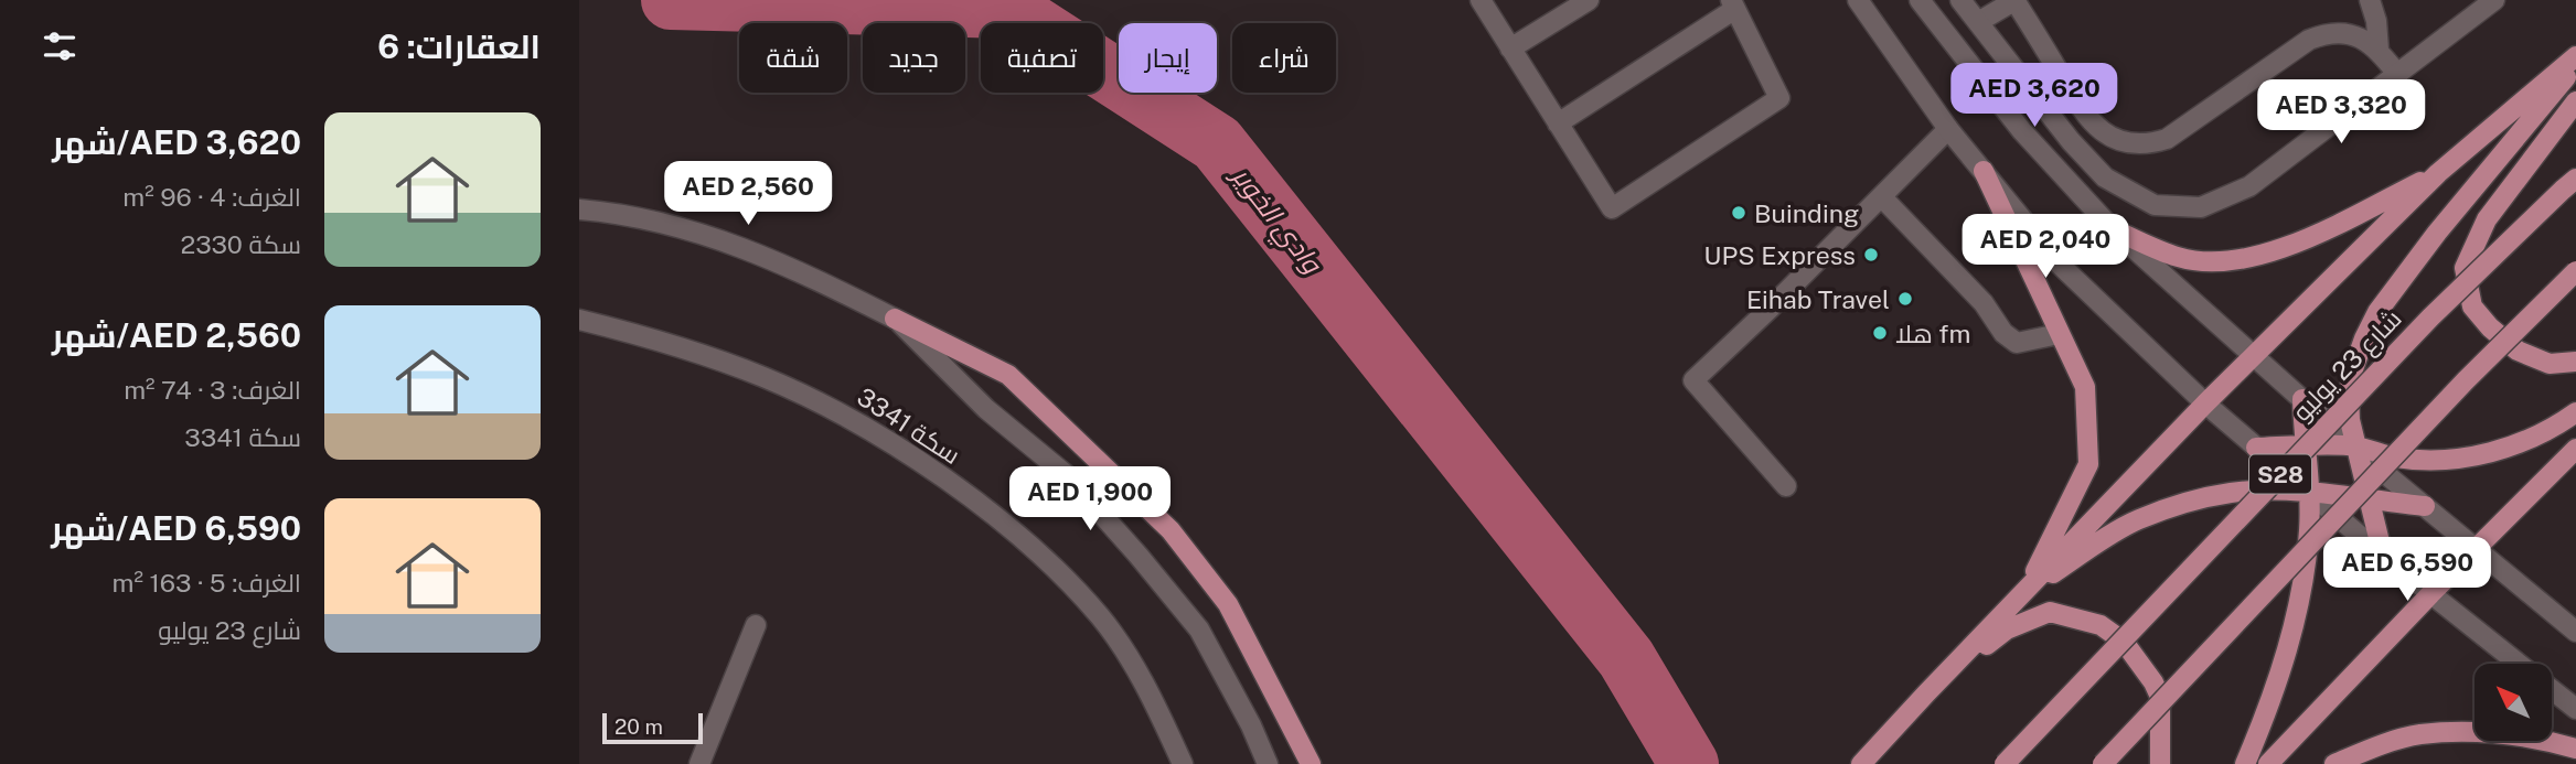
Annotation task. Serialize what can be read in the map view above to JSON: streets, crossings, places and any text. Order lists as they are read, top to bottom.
{
  "streets": {
    "main road": ["شارع 23 يوليو", "S28"],
    "street": ["سكة 3341"]
  },
  "water": ["وادي الخوير"],
  "places": [
    "Buinding",
    "UPS Express",
    "Eihab Travel",
    "هلا fm"
  ],
  "scale_bar": "20 m",
  "north": "top left",
  "page": {
    "heading": "العقارات: 6",
    "chip": [
      "شراء",
      "إيجار",
      "تصفية",
      "جديد",
      "شقة"
    ],
    "price": [
      "AED 3,620",
      "AED 3,320",
      "AED 2,560",
      "AED 2,040",
      "AED 1,900",
      "AED 6,590"
    ],
    "list": [
      {
        "name": "AED 3,620/شهر",
        "note": "الغرف: 4 · 96 m² · سكة 2330"
      },
      {
        "name": "AED 2,560/شهر",
        "note": "الغرف: 3 · 74 m² · سكة 3341"
      },
      {
        "name": "AED 6,590/شهر",
        "note": "الغرف: 5 · 163 m² · شارع 23 يوليو"
      }
    ],
    "scale": "20 m"
  }
}
